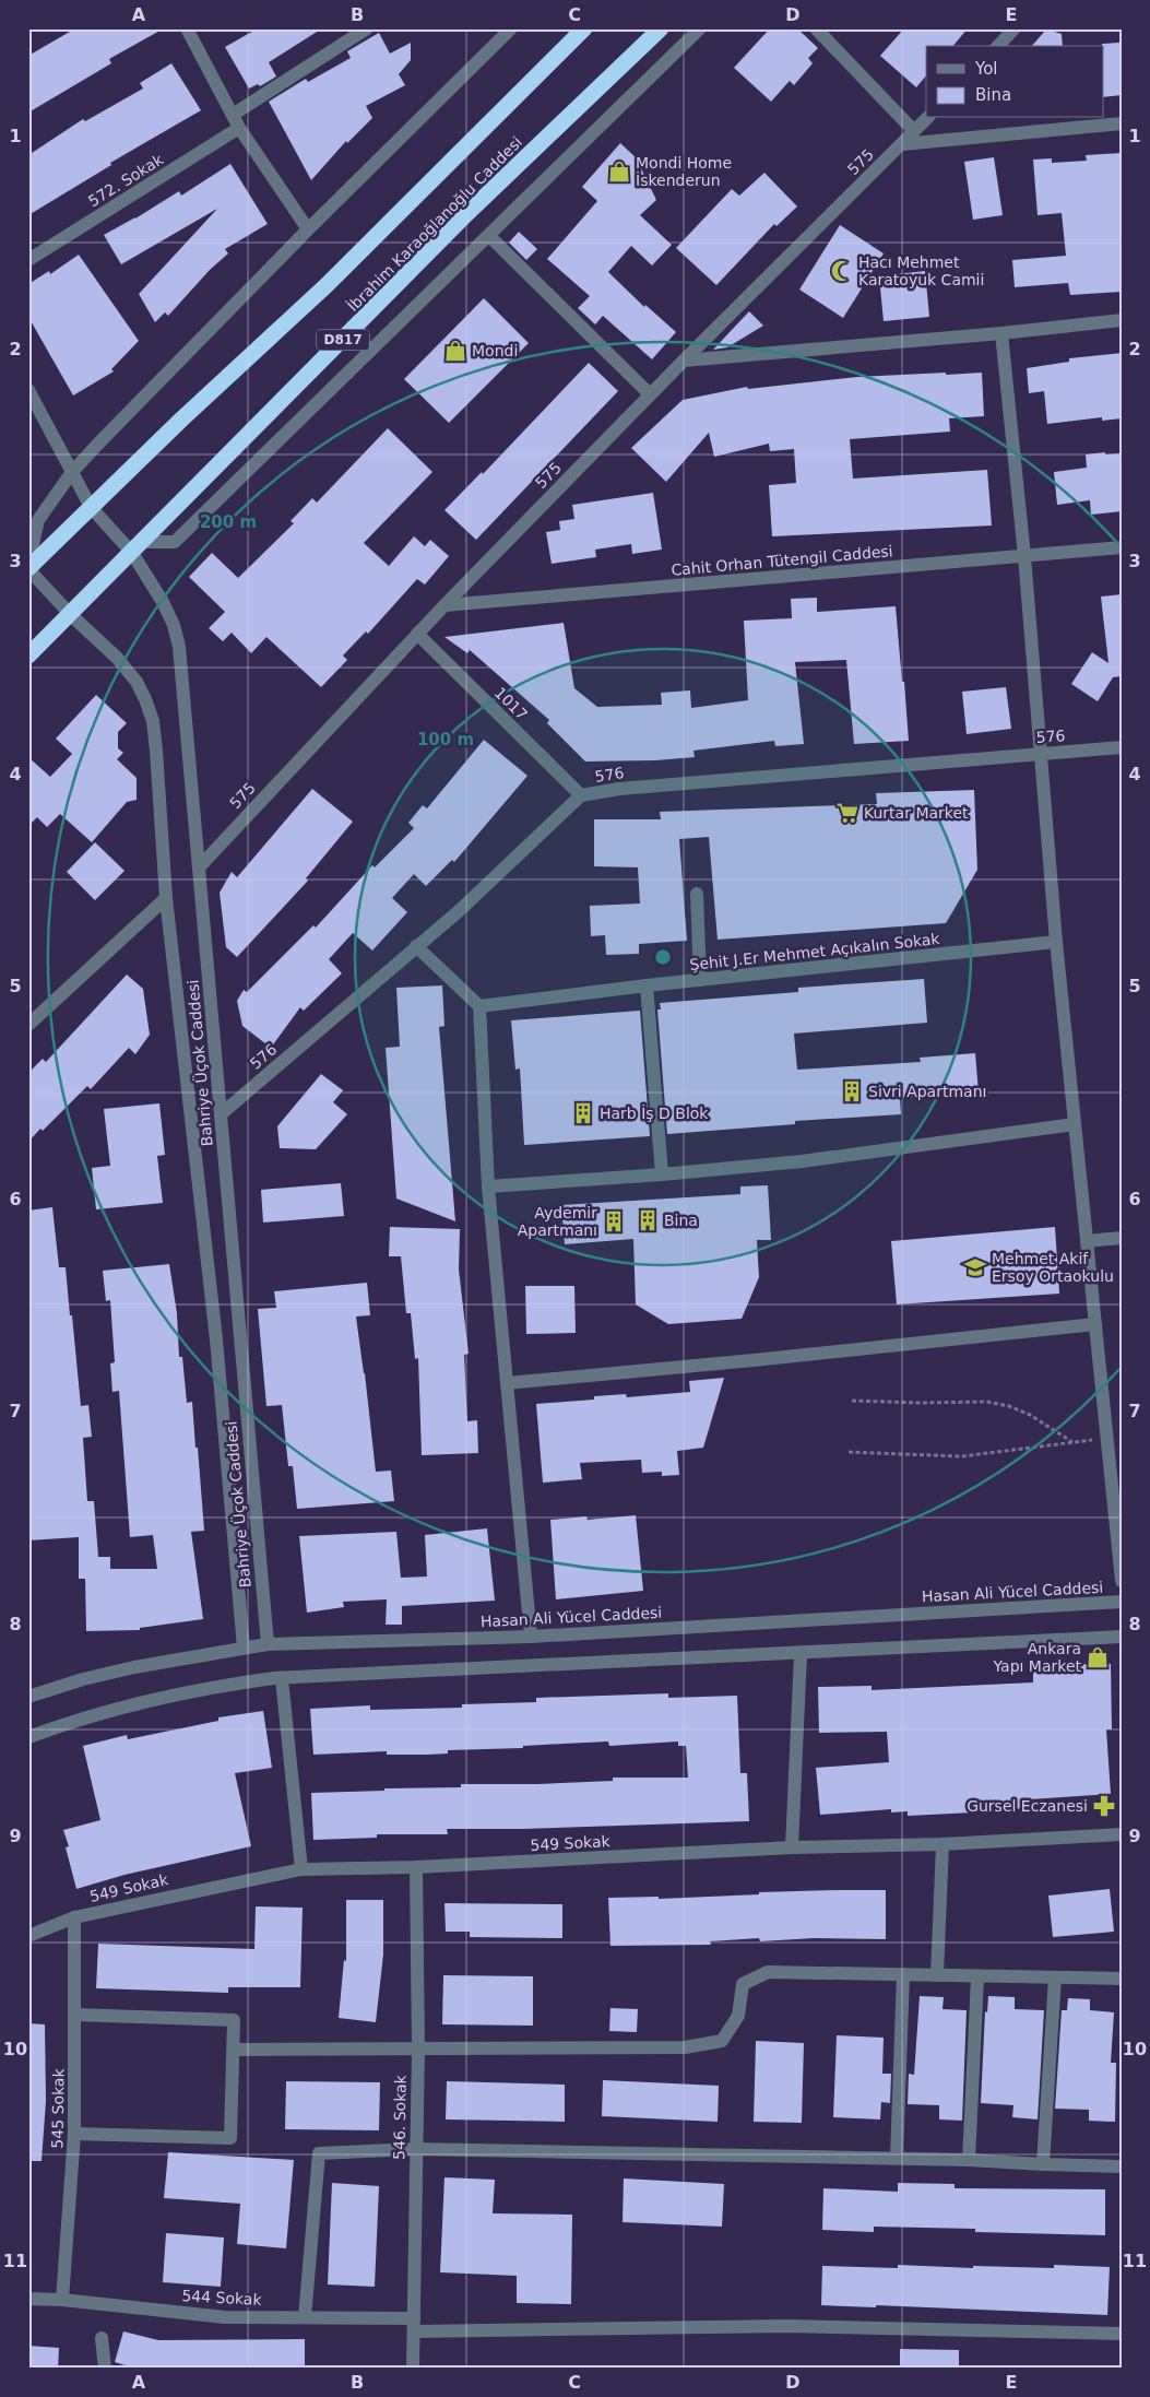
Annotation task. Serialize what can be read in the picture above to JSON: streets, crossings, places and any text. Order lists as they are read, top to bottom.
{
  "streets": {
    "highway": ["İbrahim Karaoğlanoğlu Caddesi", "D817"],
    "street": [
      "575",
      "572. Sokak",
      "Cahit Orhan Tütengil Caddesi",
      "1017",
      "576",
      "Şehit J.Er Mehmet Açıkalın Sokak",
      "Bahriye Üçok Caddesi",
      "Hasan Ali Yücel Caddesi",
      "549 Sokak",
      "545 Sokak",
      "546. Sokak",
      "544 Sokak"
    ]
  },
  "crossings": [
    ["575", "Cahit Orhan Tütengil Caddesi"],
    ["575", "1017"],
    ["575", "Bahriye Üçok Caddesi"],
    ["İbrahim Karaoğlanoğlu Caddesi", "Bahriye Üçok Caddesi"],
    ["1017", "576"],
    ["576", "Bahriye Üçok Caddesi"],
    ["Bahriye Üçok Caddesi", "Hasan Ali Yücel Caddesi"],
    ["549 Sokak", "545 Sokak"],
    ["549 Sokak", "546. Sokak"],
    ["545 Sokak", "544 Sokak"],
    ["546. Sokak", "544 Sokak"]
  ],
  "places": {
    "shop": ["Mondi Home İskenderun", "Mondi", "Ankara Yapı Market"],
    "mosque": ["Hacı Mehmet Karatoyuk Camii"],
    "supermarket": ["Kurtar Market"],
    "building": [
      "Sivri Apartmanı",
      "Harb İş D Blok",
      "Bina",
      "Aydemir Apartmanı"
    ],
    "school or university": ["Mehmet Akif Ersoy Ortaokulu"],
    "pharmacy": ["Gursel Eczanesi"]
  },
  "legend": ["Yol", "Bina"],
  "grid": {
    "columns": [
      "A",
      "B",
      "C",
      "D",
      "E"
    ],
    "rows": [
      "1",
      "2",
      "3",
      "4",
      "5",
      "6",
      "7",
      "8",
      "9",
      "10",
      "11"
    ]
  },
  "rings": ["200 m", "100 m"]
}
